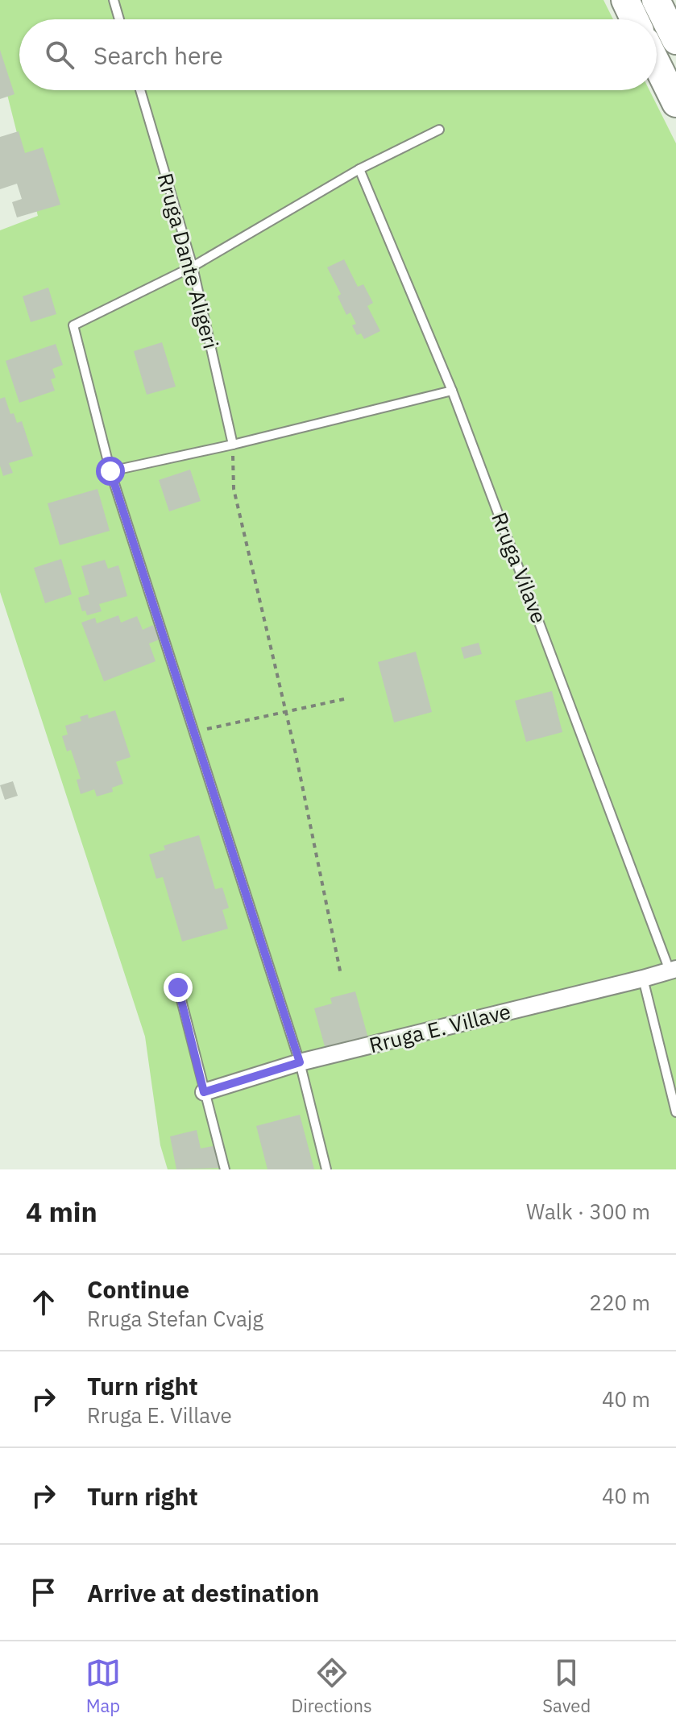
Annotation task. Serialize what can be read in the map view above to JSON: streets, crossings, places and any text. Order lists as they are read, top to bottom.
{
  "streets": {
    "street": ["Rruga E. Villave"],
    "lane": ["Rruga Dante Aligeri", "Rruga Vilave"]
  },
  "crossings": [
    ["Rruga Vilave", "Rruga E. Villave"]
  ],
  "page": {
    "search": "Search here",
    "heading": ["4 min", "Walk · 300 m"],
    "list": [
      ["Continue", "Rruga Stefan Cvajg", "220 m"],
      ["Turn right", "Rruga E. Villave", "40 m"],
      ["Turn right", "40 m"],
      "Arrive at destination"
    ],
    "nav": ["Map", "Directions", "Saved"]
  }
}
